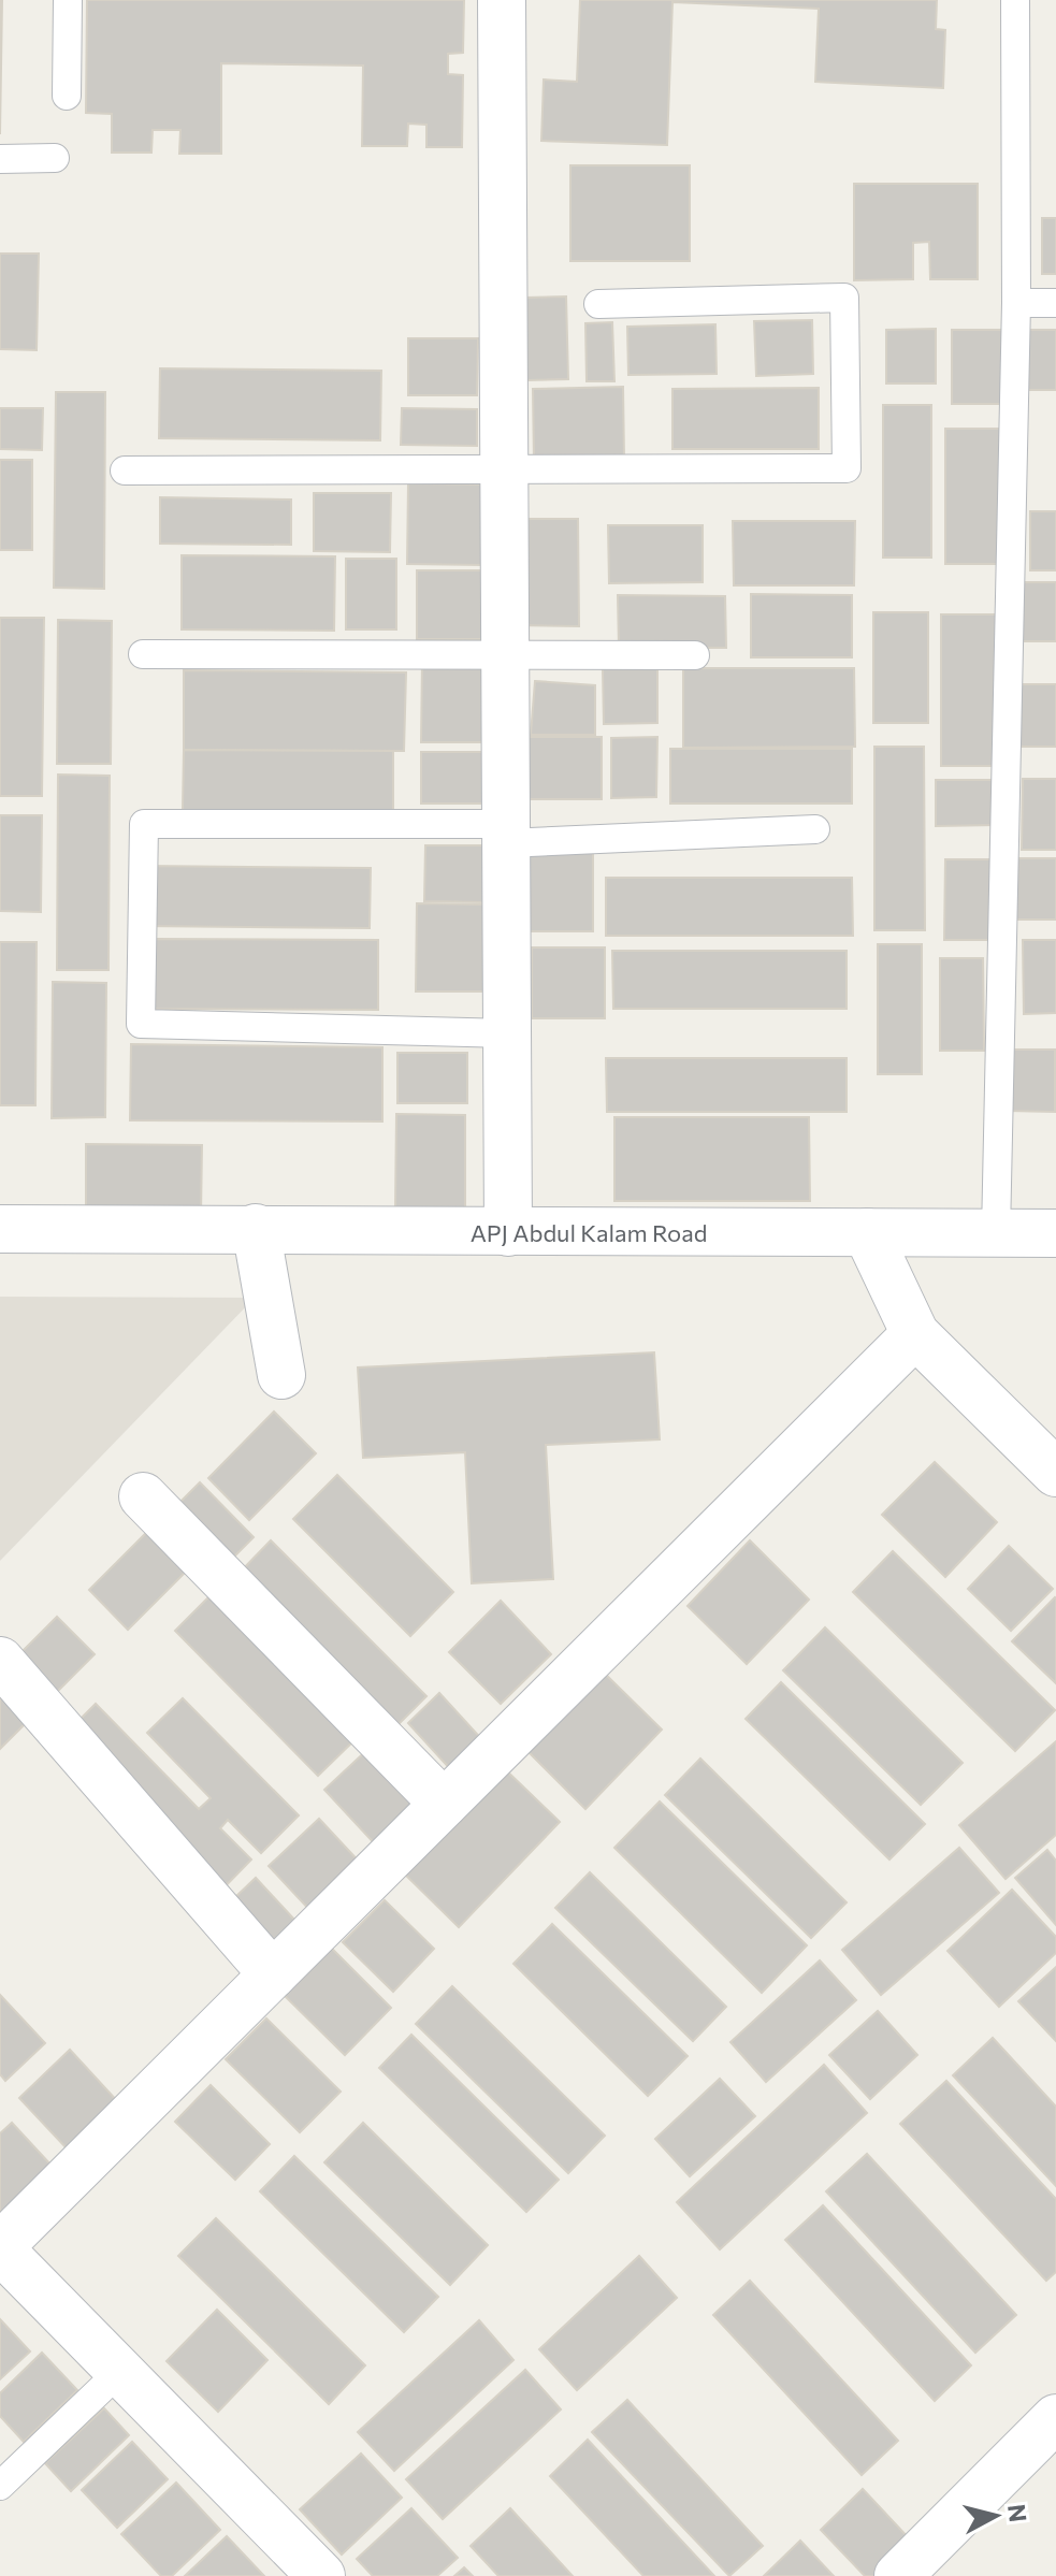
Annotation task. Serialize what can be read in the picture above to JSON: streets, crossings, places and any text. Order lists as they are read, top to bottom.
{
  "streets": {
    "street": ["APJ Abdul Kalam Road"]
  },
  "north": "right"
}
